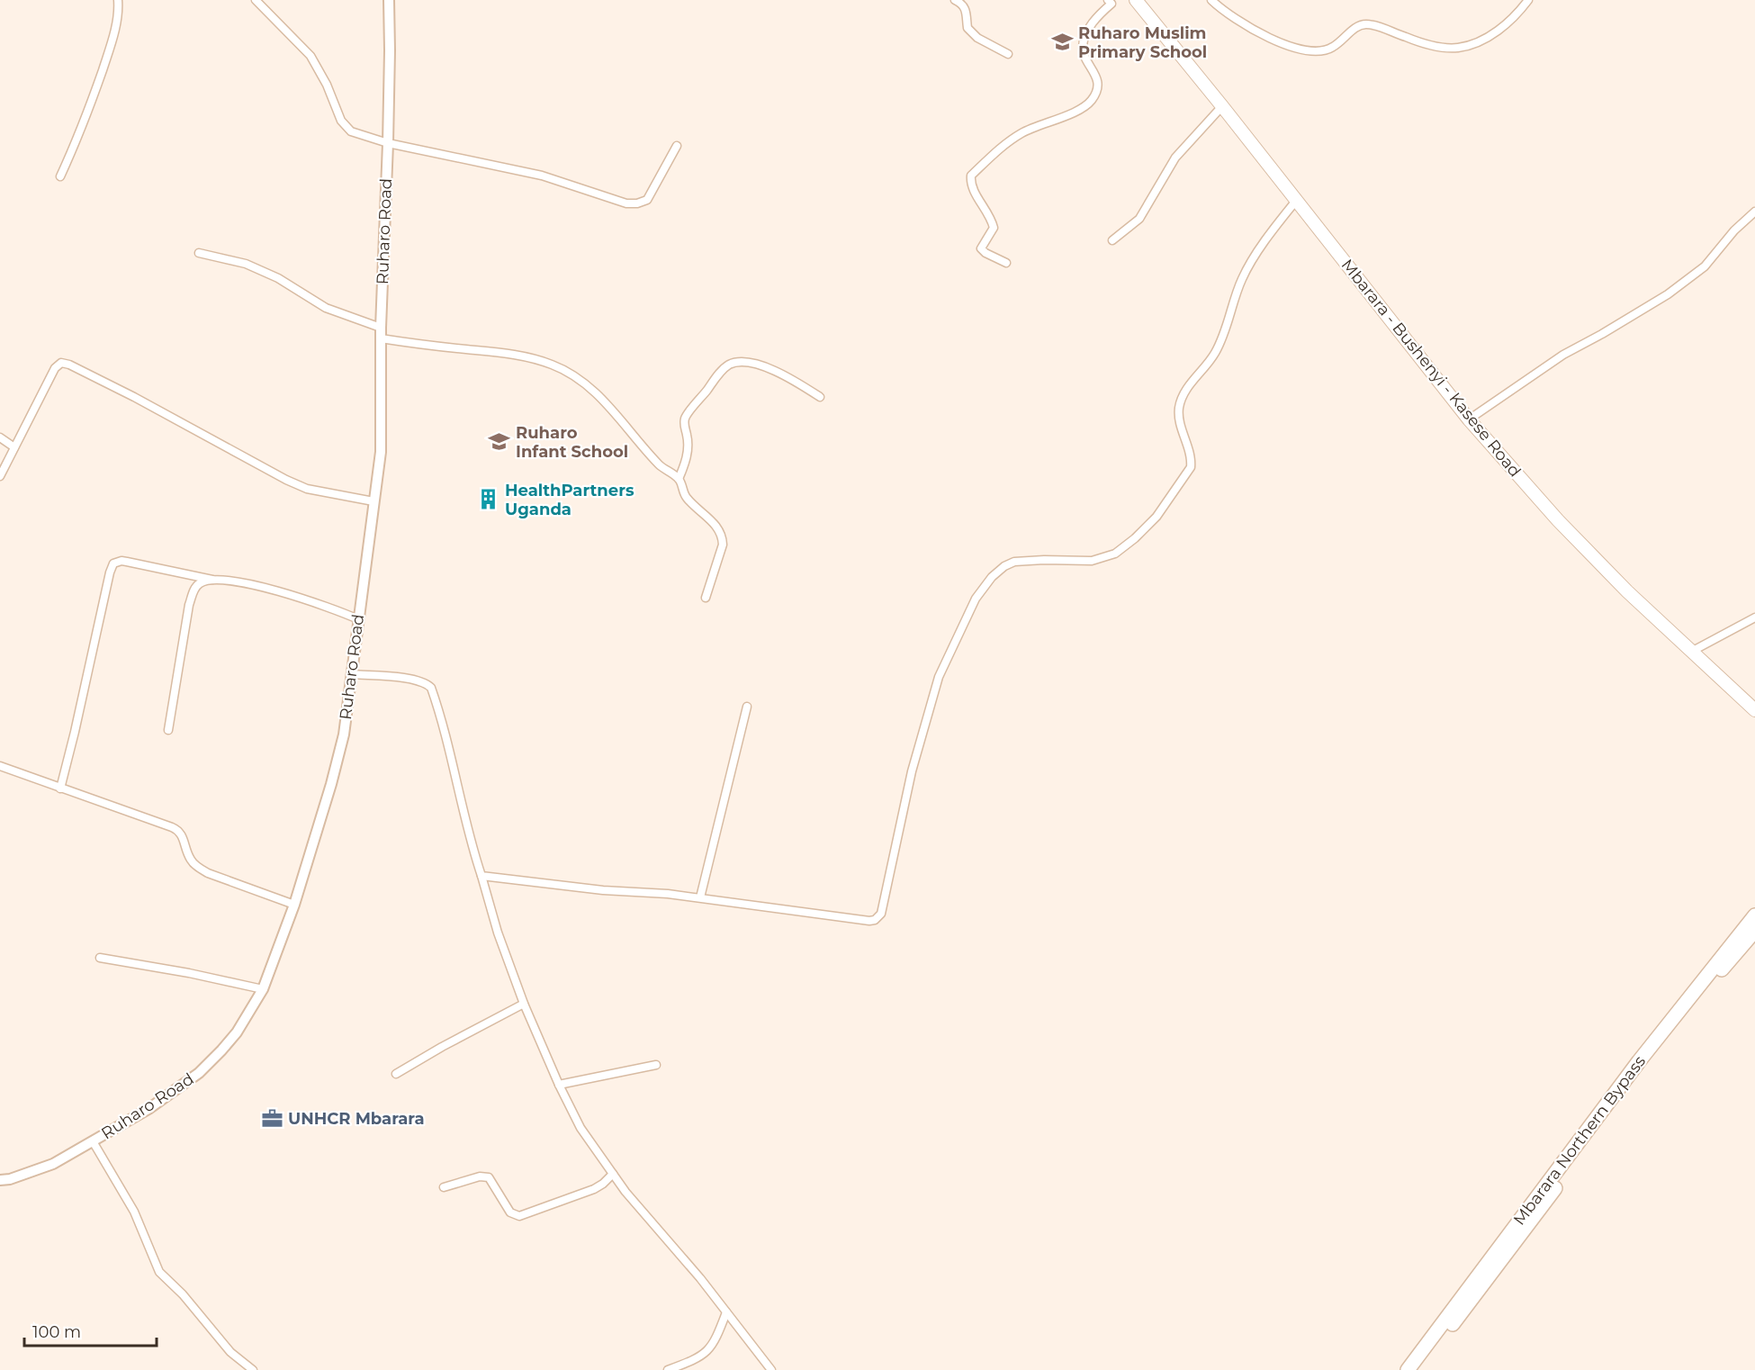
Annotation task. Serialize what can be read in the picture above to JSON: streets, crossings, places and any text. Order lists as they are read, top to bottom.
{
  "streets": {
    "highway": ["Mbarara Northern Bypass"],
    "main road": ["Mbarara - Bushenyi - Kasese Road"],
    "street": ["Ruharo Road"]
  },
  "places": {
    "school or university": ["Ruharo Muslim Primary School", "Ruharo Infant School"],
    "building": ["HealthPartners Uganda"],
    "office": ["UNHCR Mbarara"]
  },
  "scale_bar": "100 m"
}
